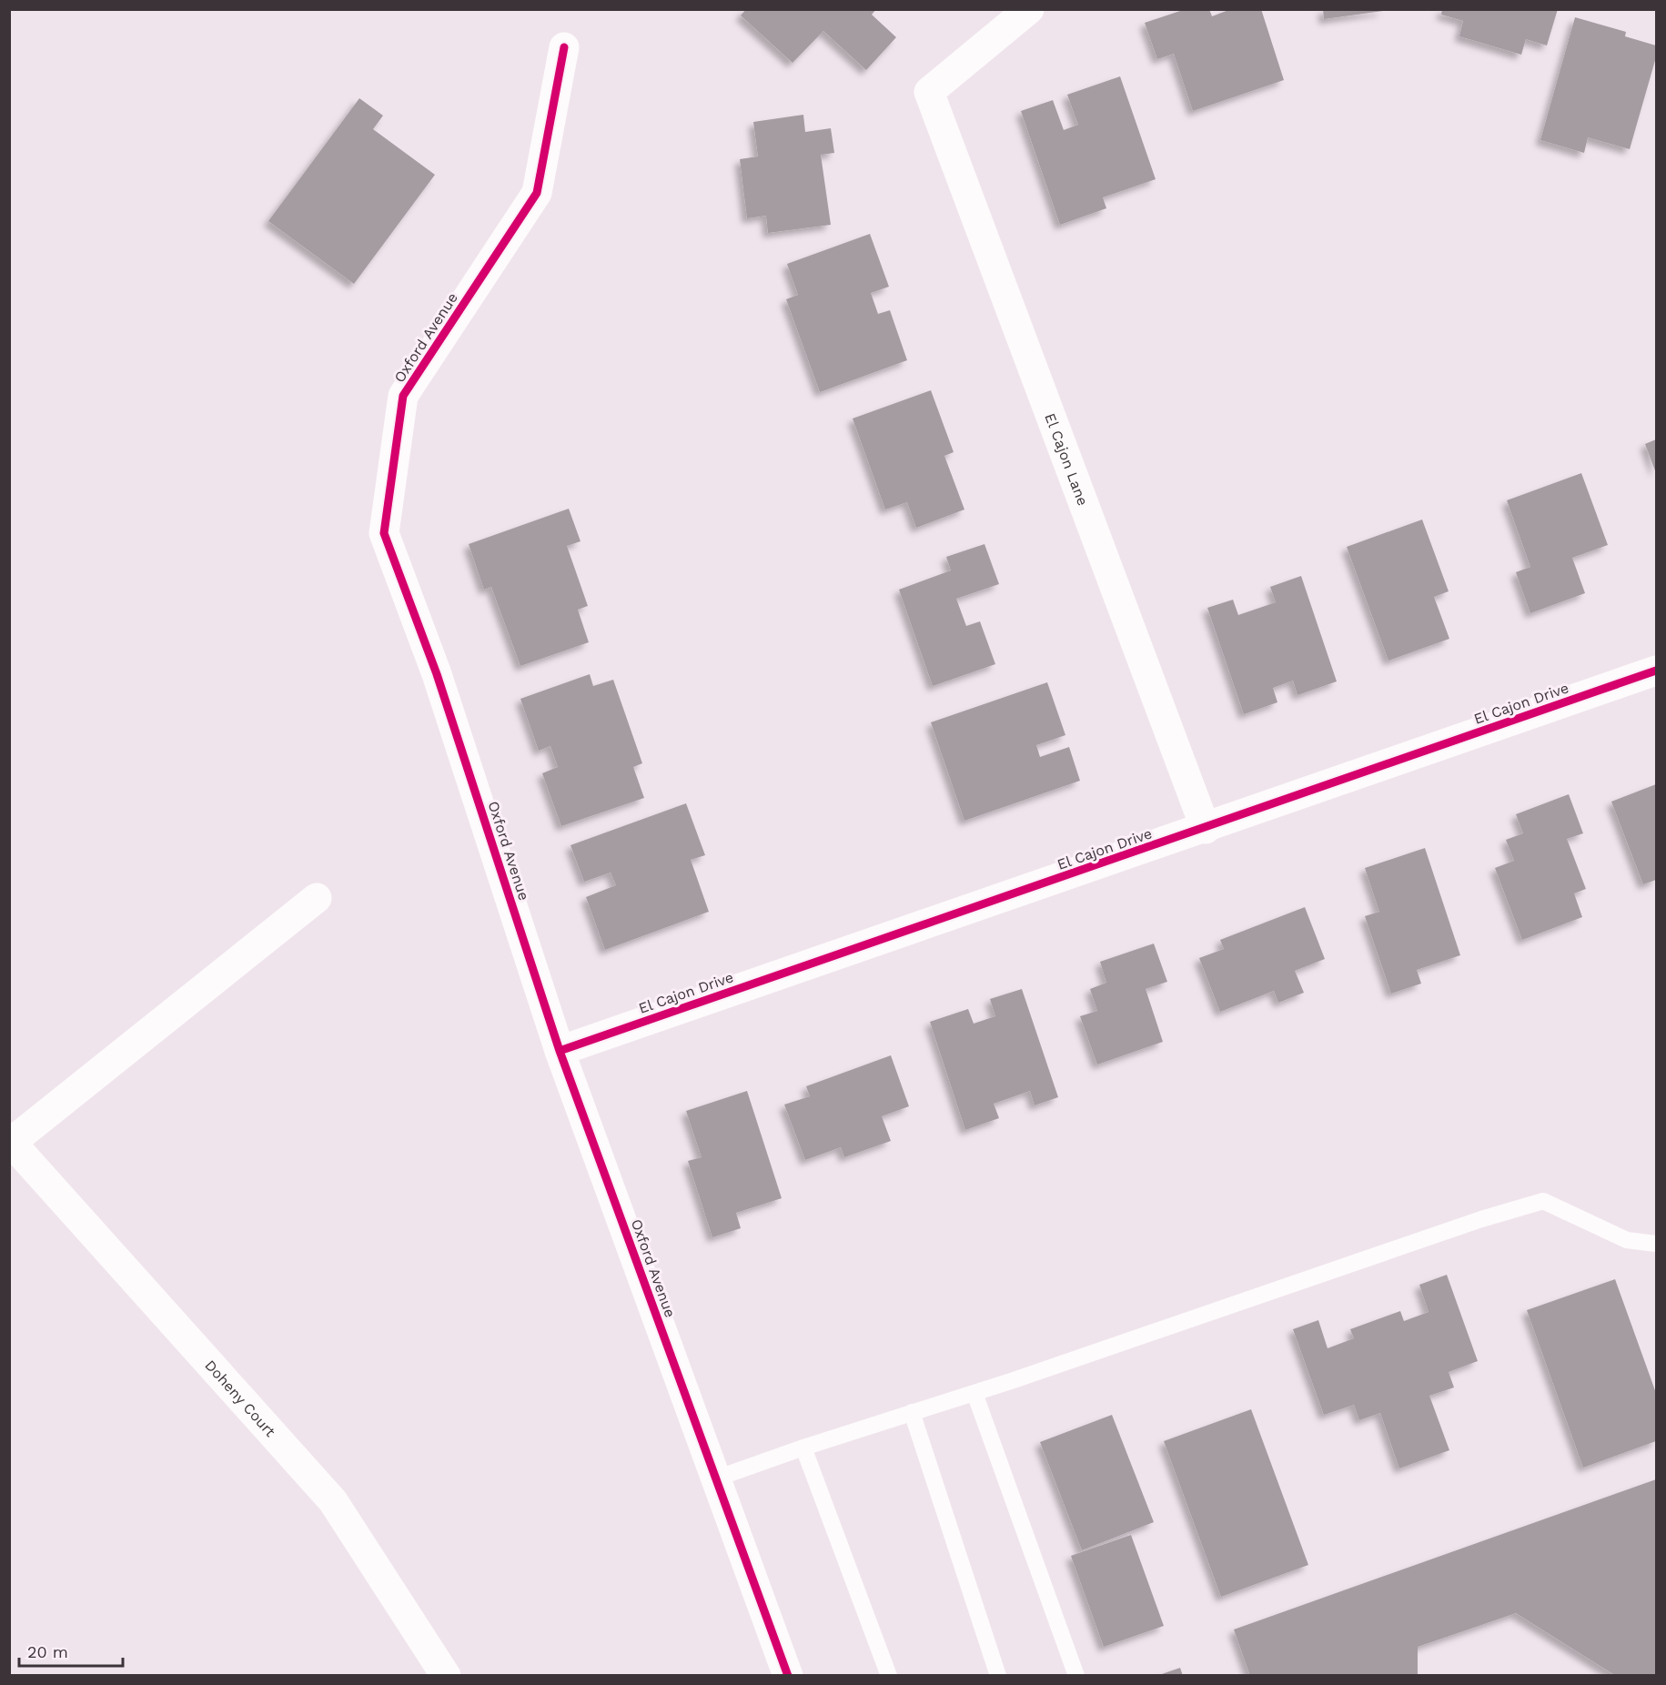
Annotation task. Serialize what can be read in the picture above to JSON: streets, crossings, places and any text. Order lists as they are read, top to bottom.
{
  "streets": {
    "street": [
      "Oxford Avenue",
      "El Cajon Lane",
      "El Cajon Drive",
      "Doheny Court"
    ]
  },
  "crossings": [
    ["Oxford Avenue", "El Cajon Drive"],
    ["El Cajon Lane", "El Cajon Drive"]
  ],
  "scale_bar": "20 m"
}
